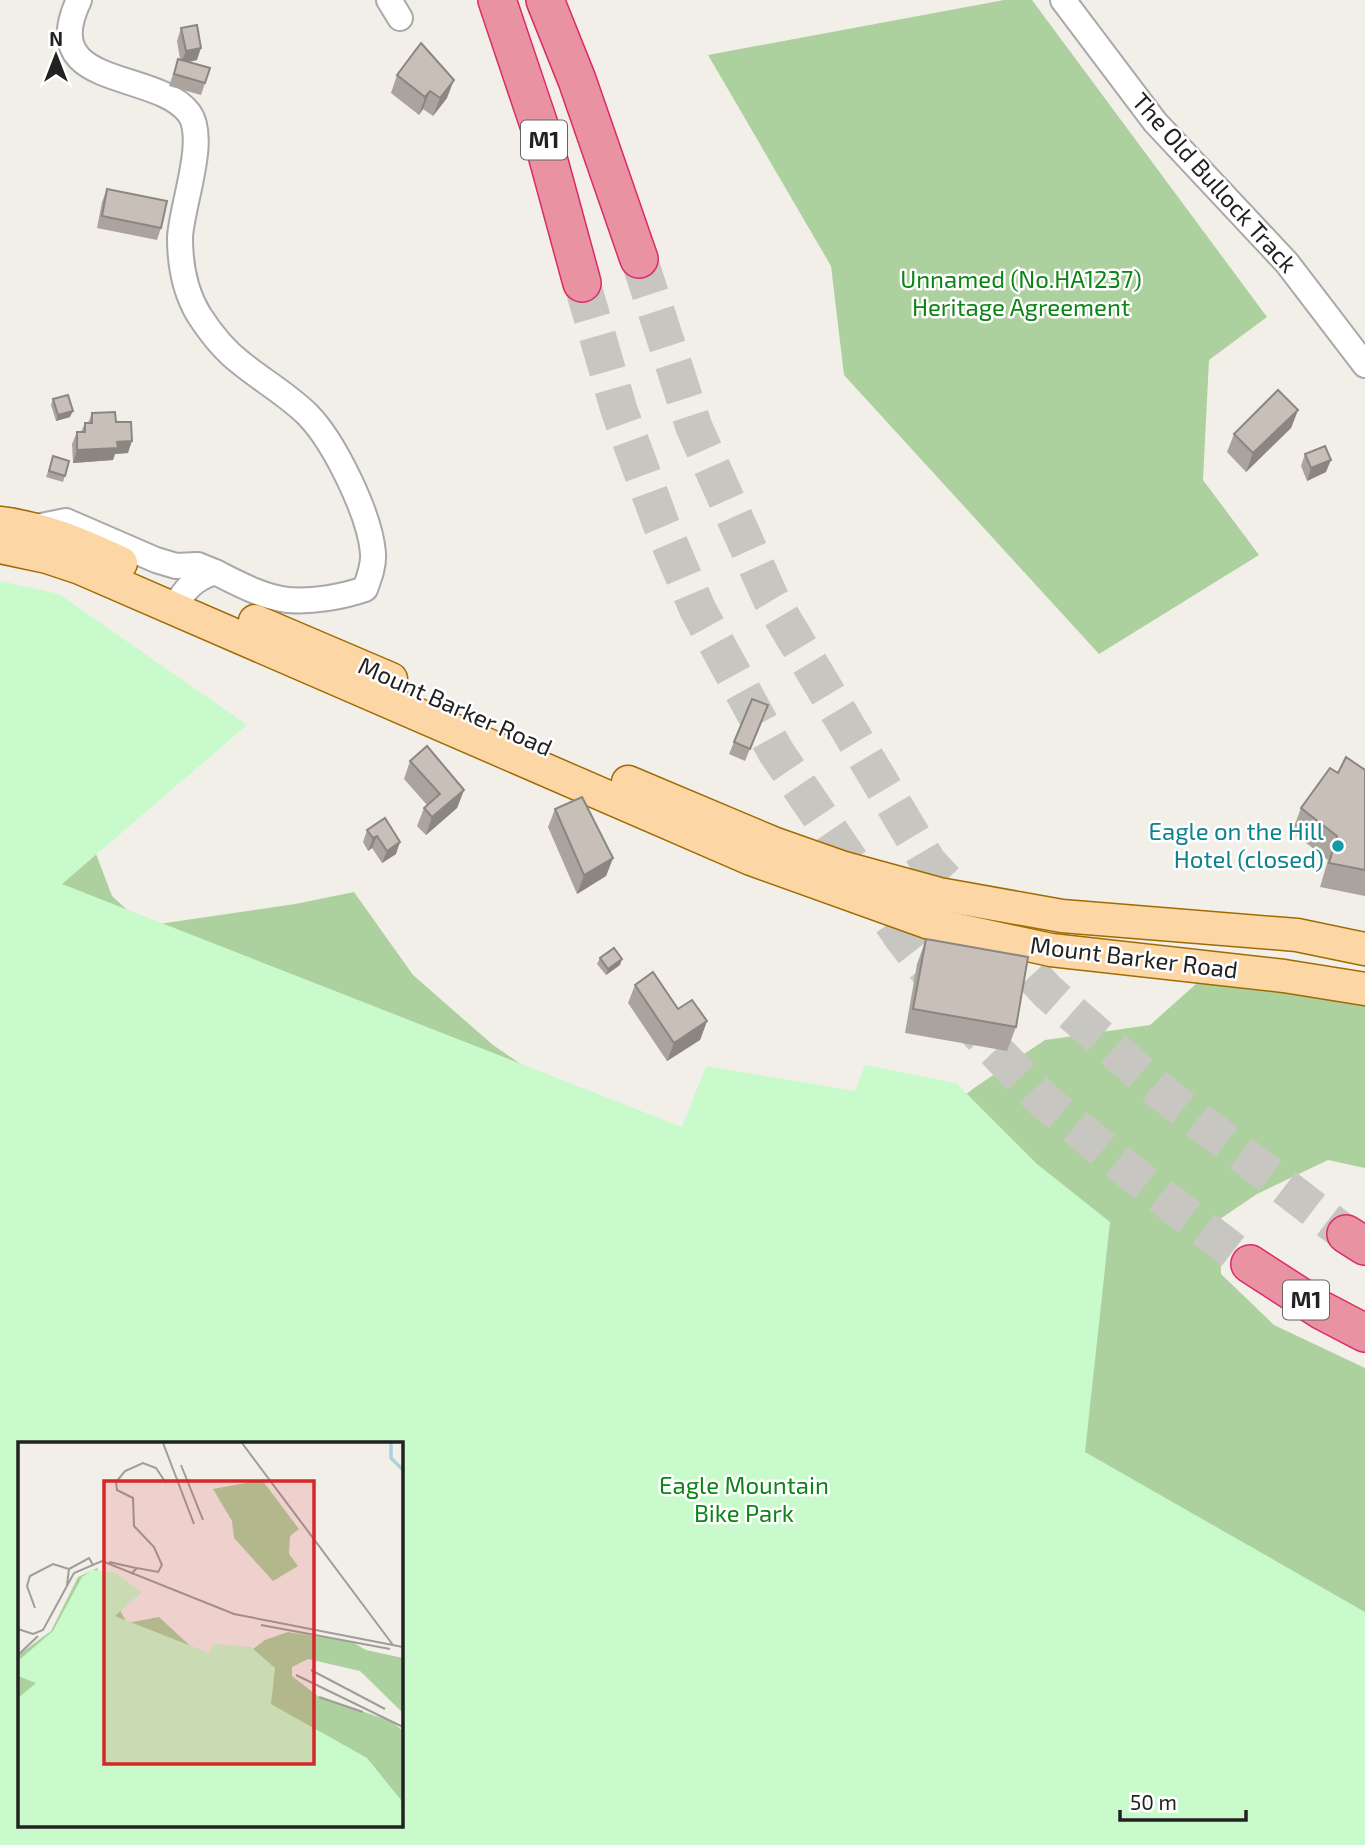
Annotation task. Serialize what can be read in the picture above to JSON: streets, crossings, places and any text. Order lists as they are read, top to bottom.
{
  "streets": {
    "highway": ["M1"],
    "main road": ["Mount Barker Road"],
    "street": ["The Old Bullock Track"]
  },
  "parks": ["Unnamed (No.HA1237) Heritage Agreement", "Eagle Mountain Bike Park"],
  "places": ["Eagle on the Hill Hotel (closed)"],
  "scale_bar": "50 m",
  "north": "top"
}
